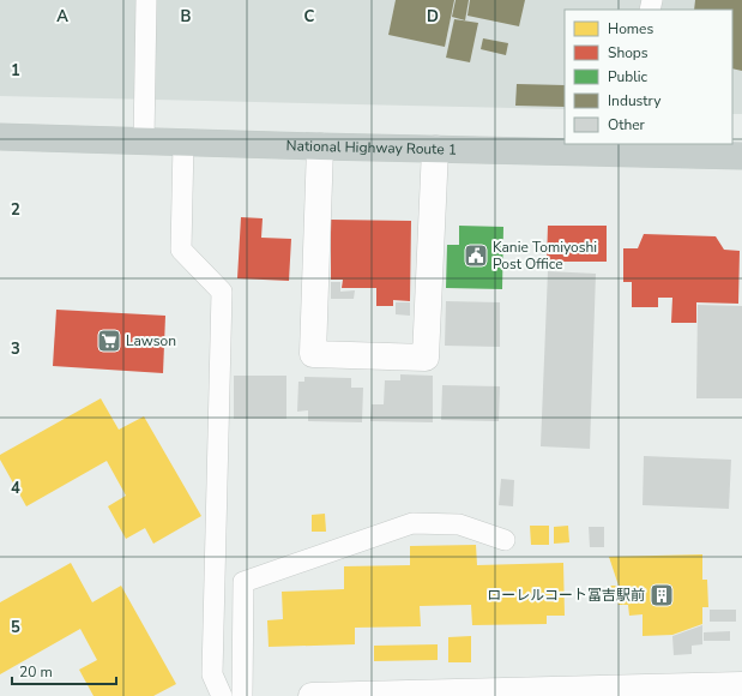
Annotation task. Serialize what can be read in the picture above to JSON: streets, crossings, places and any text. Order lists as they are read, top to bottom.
{
  "streets": {
    "highway": ["National Highway Route 1"]
  },
  "places": {
    "public building": ["Kanie Tomiyoshi Post Office"],
    "supermarket": ["Lawson"],
    "building": ["ローレルコート冨吉駅前"]
  },
  "legend": [
    "Homes",
    "Shops",
    "Public",
    "Industry",
    "Other"
  ],
  "scale_bar": "20 m",
  "grid": {
    "columns": [
      "A",
      "B",
      "C",
      "D"
    ],
    "rows": [
      "1",
      "2",
      "3",
      "4",
      "5"
    ]
  }
}
